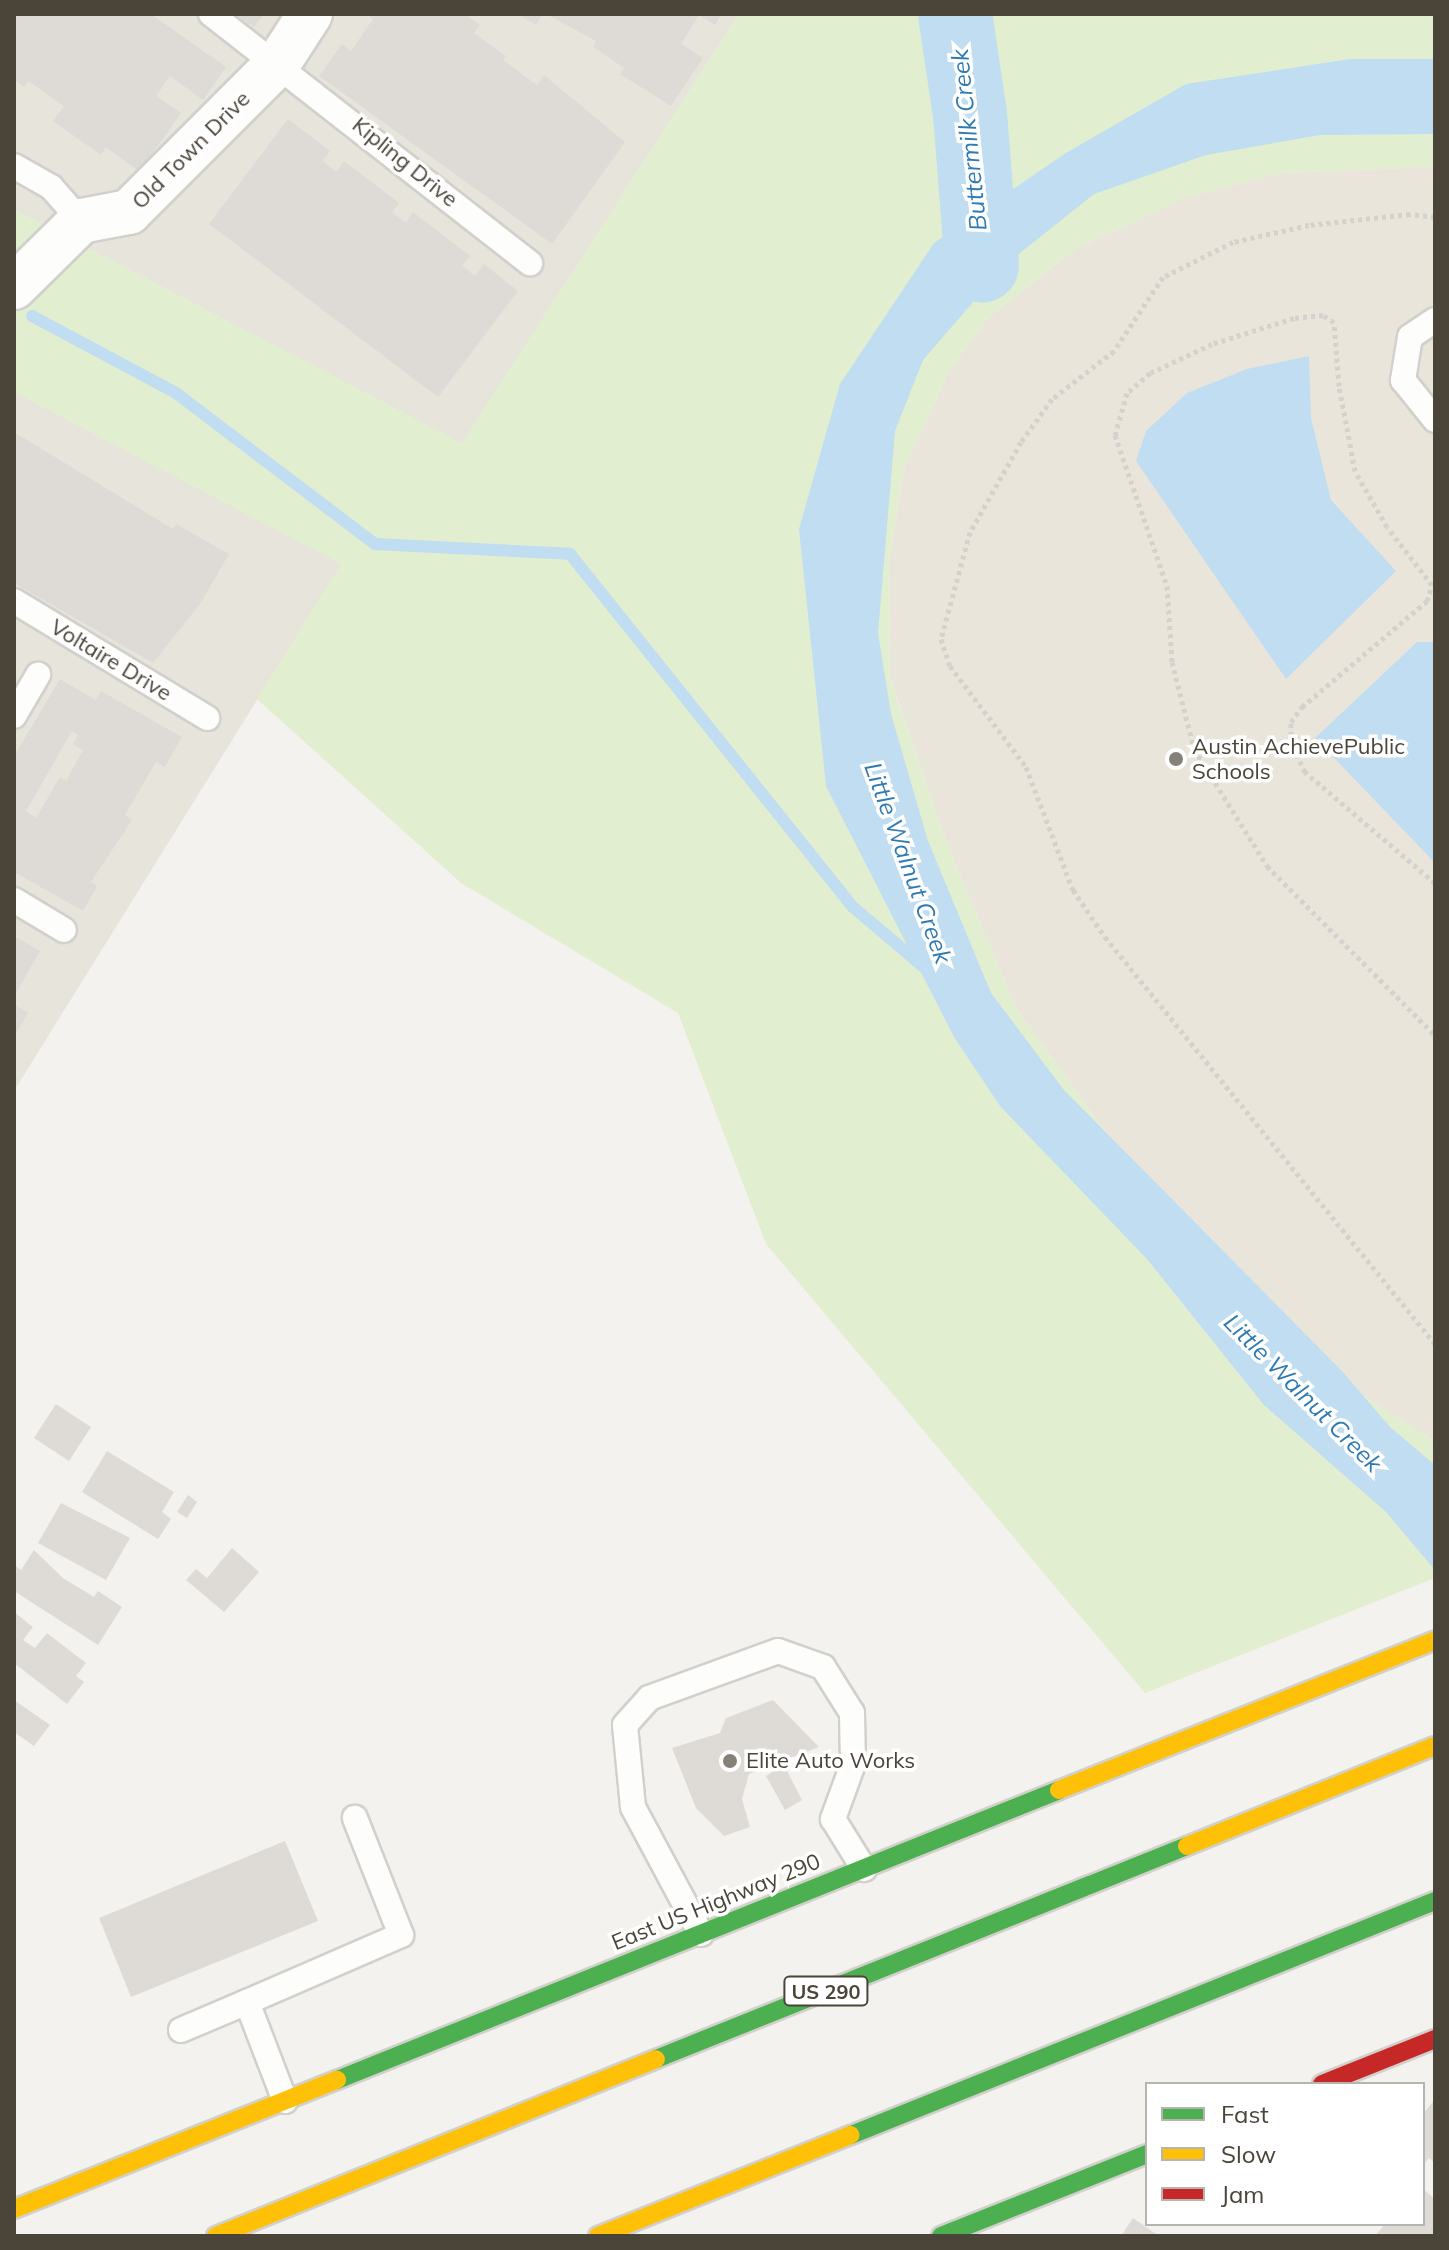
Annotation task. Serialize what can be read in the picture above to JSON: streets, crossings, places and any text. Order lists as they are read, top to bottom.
{
  "streets": {
    "main road": ["East US Highway 290", "US 290"],
    "street": ["Old Town Drive"],
    "lane": ["Kipling Drive", "Voltaire Drive"]
  },
  "crossings": [
    ["Old Town Drive", "Kipling Drive"]
  ],
  "water": ["Buttermilk Creek", "Little Walnut Creek"],
  "places": ["Austin AchievePublic Schools", "Elite Auto Works"],
  "legend": ["Fast", "Slow", "Jam"]
}
